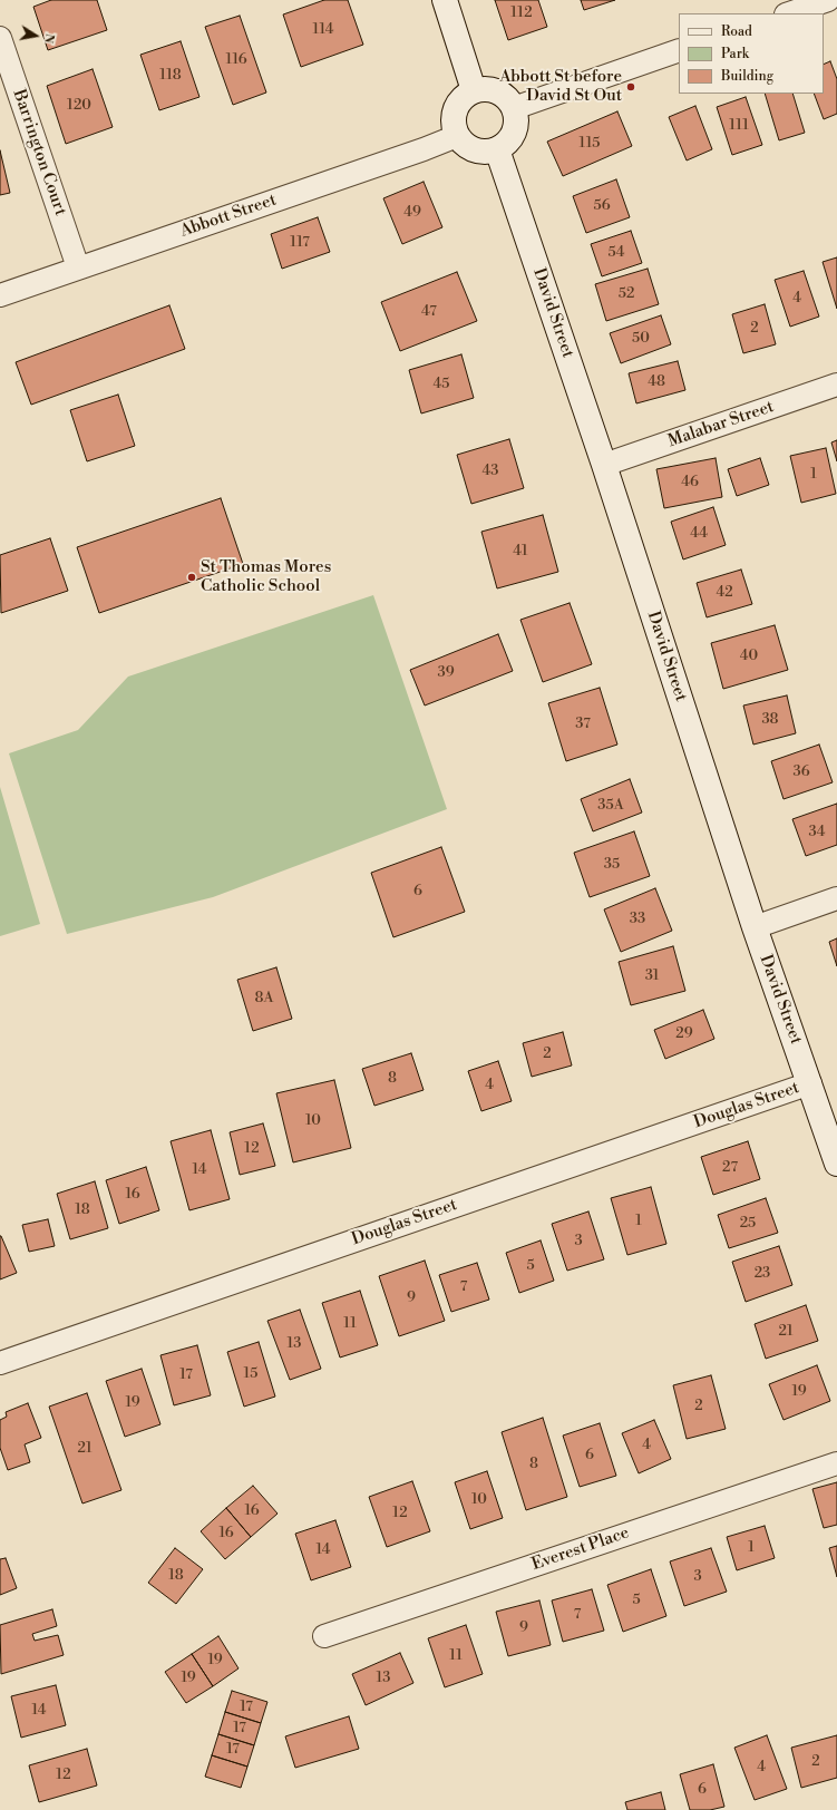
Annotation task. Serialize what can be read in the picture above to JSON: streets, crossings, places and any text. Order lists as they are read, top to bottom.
{
  "streets": {
    "street": [
      "Barrington Court",
      "Abbott Street",
      "David Street",
      "Malabar Street",
      "Douglas Street",
      "Everest Place"
    ]
  },
  "crossings": [
    ["Barrington Court", "Abbott Street"],
    ["Abbott Street", "David Street"],
    ["David Street", "Malabar Street"],
    ["David Street", "Douglas Street"]
  ],
  "places": ["Abbott St before David St Out", "St Thomas Mores Catholic School"],
  "house_numbers": [
    "112",
    "114",
    "116",
    "118",
    "120",
    "111",
    "115",
    "56",
    "49",
    "117",
    "54",
    "52",
    "4",
    "47",
    "2",
    "50",
    "48",
    "45",
    "43",
    "1",
    "46",
    "44",
    "41",
    "42",
    "40",
    "39",
    "38",
    "37",
    "36",
    "35A",
    "34",
    "35",
    "6",
    "33",
    "31",
    "8A",
    "29",
    "2",
    "8",
    "4",
    "10",
    "12",
    "27",
    "14",
    "16",
    "18",
    "1",
    "25",
    "3",
    "5",
    "23",
    "7",
    "9",
    "11",
    "21",
    "13",
    "15",
    "17",
    "19",
    "19",
    "2",
    "4",
    "21",
    "6",
    "8",
    "10",
    "16",
    "12",
    "16",
    "1",
    "14",
    "18",
    "3",
    "5",
    "7",
    "9",
    "11",
    "19",
    "19",
    "13",
    "17",
    "14",
    "17",
    "17",
    "2",
    "4",
    "12",
    "6"
  ],
  "legend": ["Road", "Park", "Building"],
  "north": "right"
}
